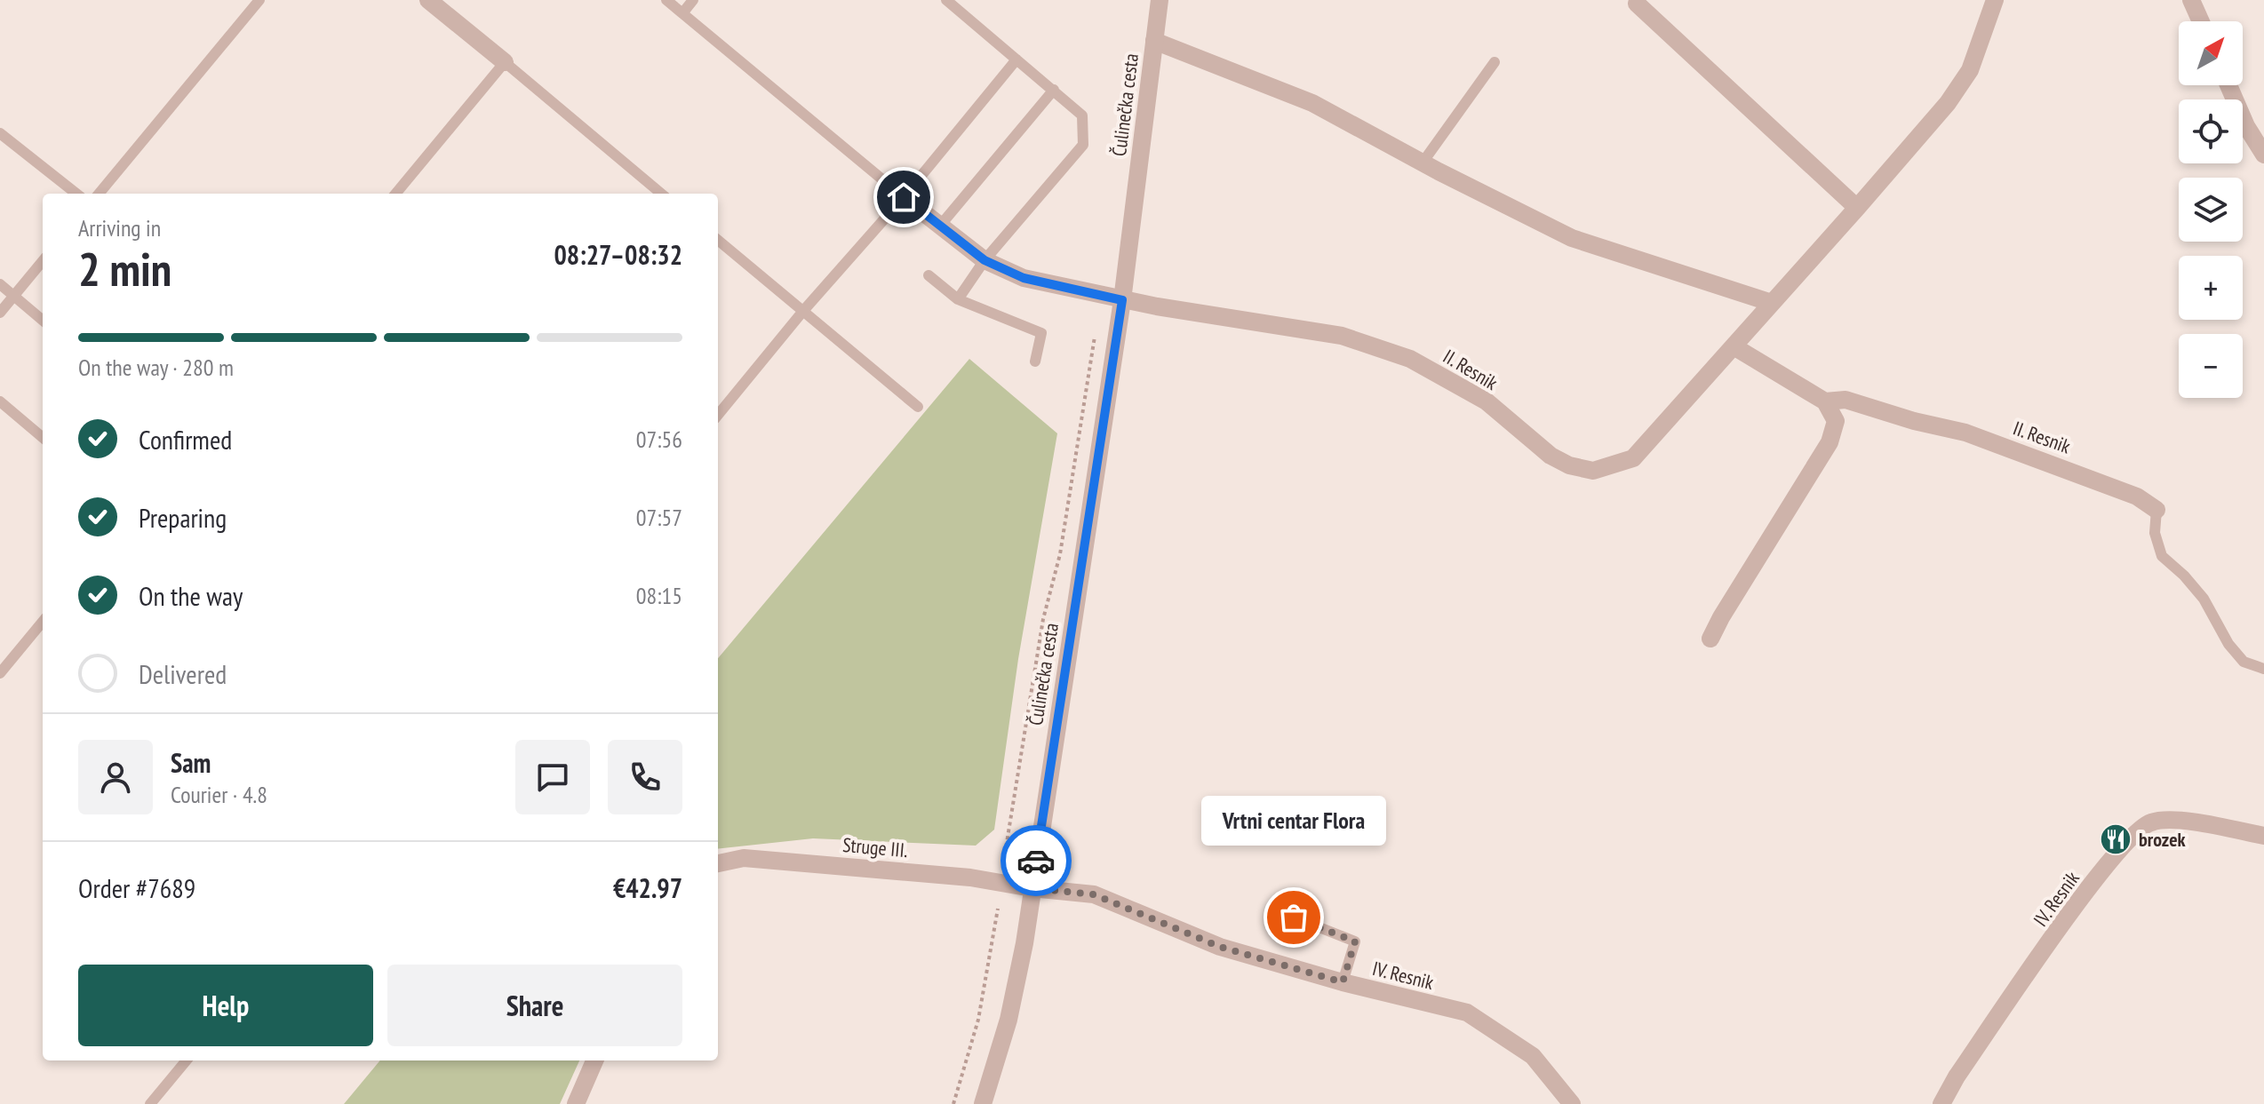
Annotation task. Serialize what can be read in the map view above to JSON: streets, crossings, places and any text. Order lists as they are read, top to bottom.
{
  "streets": {
    "street": [
      "Čulinečka cesta",
      "II. Resnik",
      "Struge III.",
      "IV. Resnik"
    ]
  },
  "crossings": [
    ["Čulinečka cesta", "II. Resnik"],
    ["Čulinečka cesta", "Struge III."],
    ["Čulinečka cesta", "IV. Resnik"],
    ["Struge III.", "IV. Resnik"]
  ],
  "places": {
    "restaurant": ["brozek"],
    "other": ["Vrtni centar Flora"]
  },
  "north": "top right",
  "page": {
    "map_buttons": ["+", "−"],
    "heading": ["2 min", "Arriving in", "08:27–08:32"],
    "panel": [
      "Sam",
      "Courier · 4.8",
      "Order #7689",
      "€42.97"
    ],
    "bar": "On the way · 280 m",
    "list": [
      ["Confirmed", "07:56"],
      ["Preparing", "07:57"],
      ["On the way", "08:15"],
      "Delivered"
    ],
    "bubble": "Vrtni centar Flora",
    "buttons": ["Help", "Share"]
  }
}
